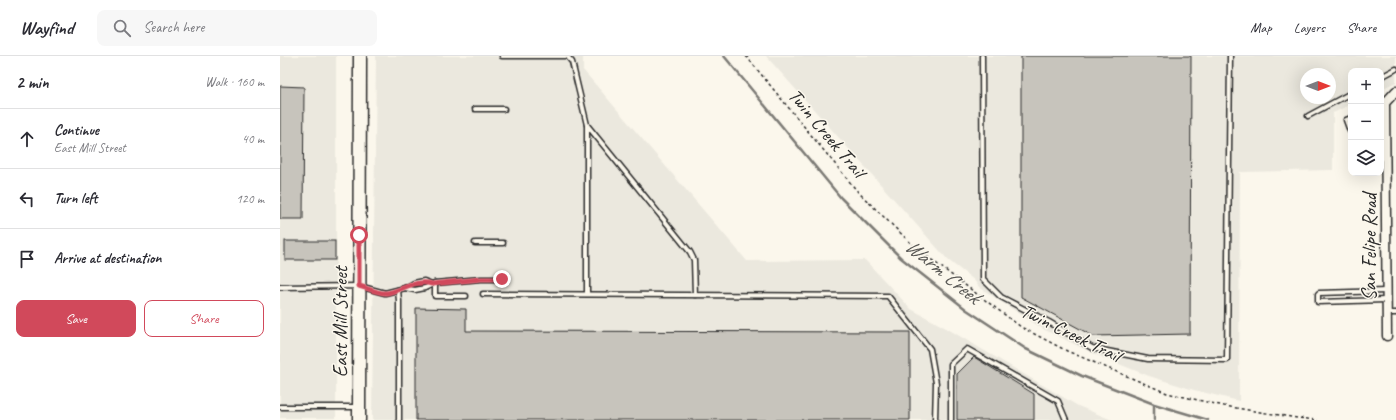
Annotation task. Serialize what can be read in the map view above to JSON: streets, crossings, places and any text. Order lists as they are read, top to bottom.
{
  "streets": {
    "main road": ["East Mill Street"],
    "street": ["San Felipe Road"],
    "path": ["Twin Creek Trail"]
  },
  "water": ["Warm Creek"],
  "north": "right",
  "page": {
    "header": "Wayfind",
    "search": "Search here",
    "nav": ["Map", "Layers", "Share"],
    "heading": ["2 min", "Walk · 160 m"],
    "map_buttons": ["+", "−"],
    "list": [
      ["Continue", "East Mill Street", "40 m"],
      ["Turn left", "120 m"],
      "Arrive at destination"
    ],
    "buttons": ["Save", "Share"]
  }
}
